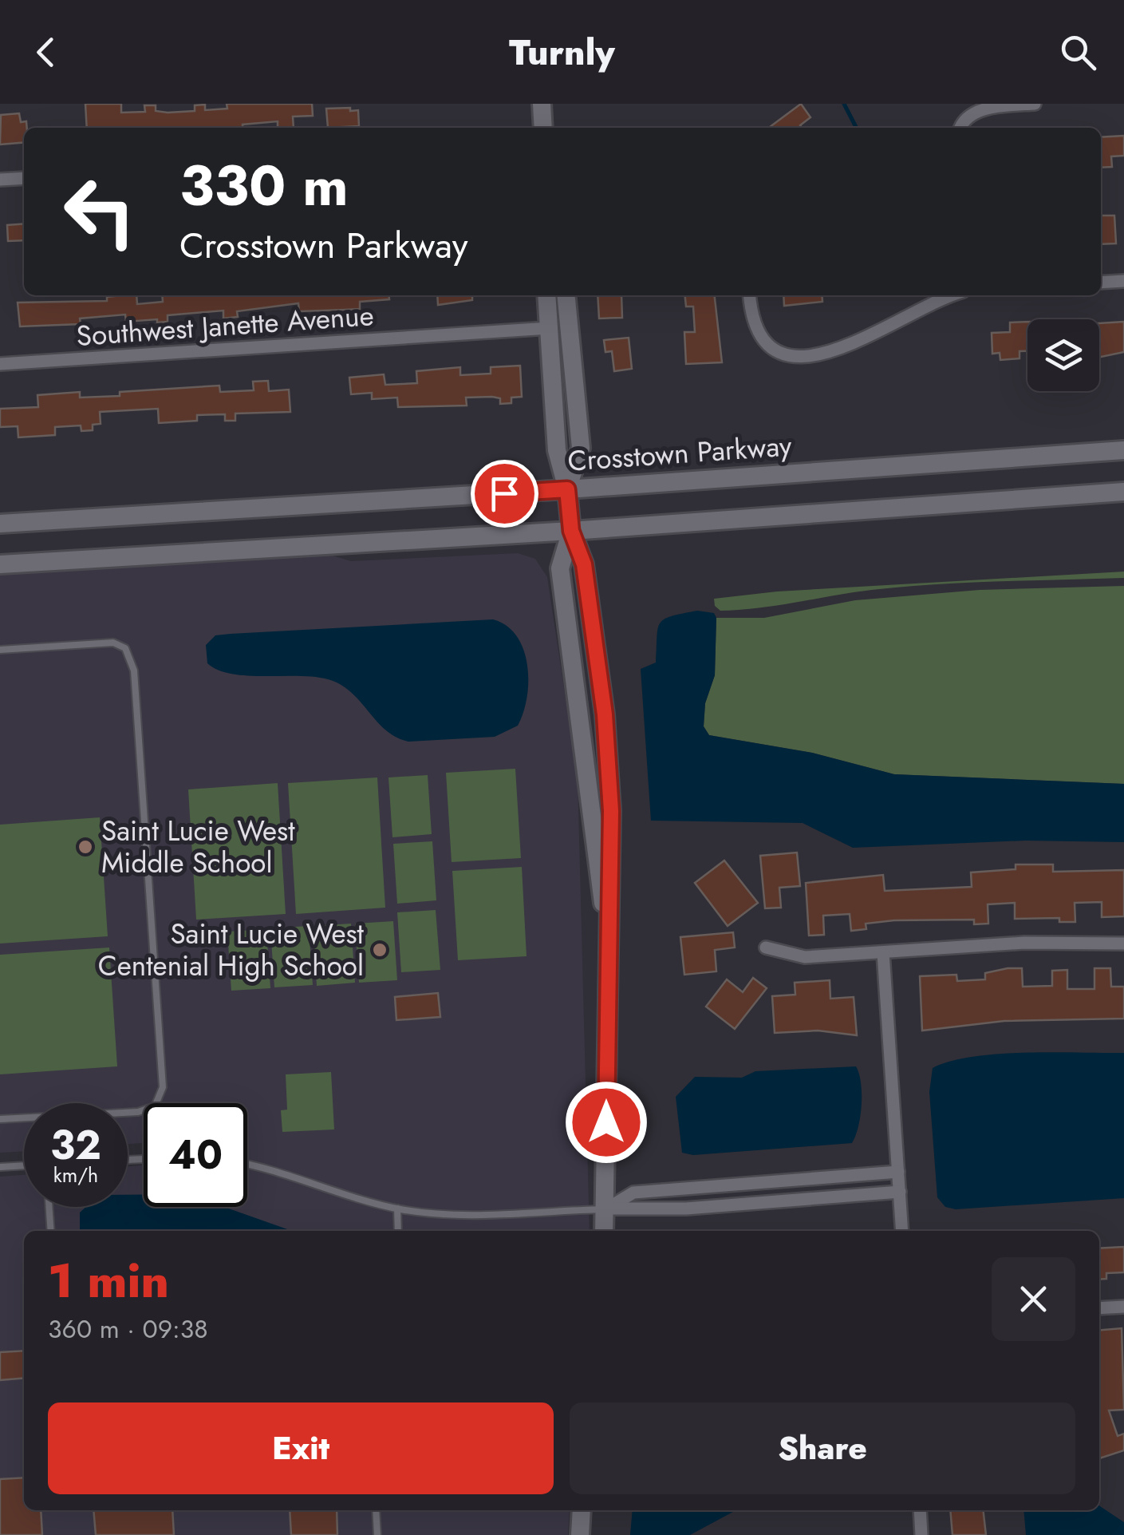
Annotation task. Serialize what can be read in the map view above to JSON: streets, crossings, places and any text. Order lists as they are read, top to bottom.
{
  "streets": {
    "main road": ["Crosstown Parkway"],
    "street": ["Southwest Janette Avenue"]
  },
  "places": ["Saint Lucie West Middle School", "Saint Lucie West Centenial High School"],
  "page": {
    "header": "Turnly",
    "turn": ["330 m", "Crosstown Parkway"],
    "speed": "32 km/h",
    "limit": "40",
    "heading": ["1 min", "360 m · 09:38"],
    "buttons": ["Exit", "Share"]
  }
}
